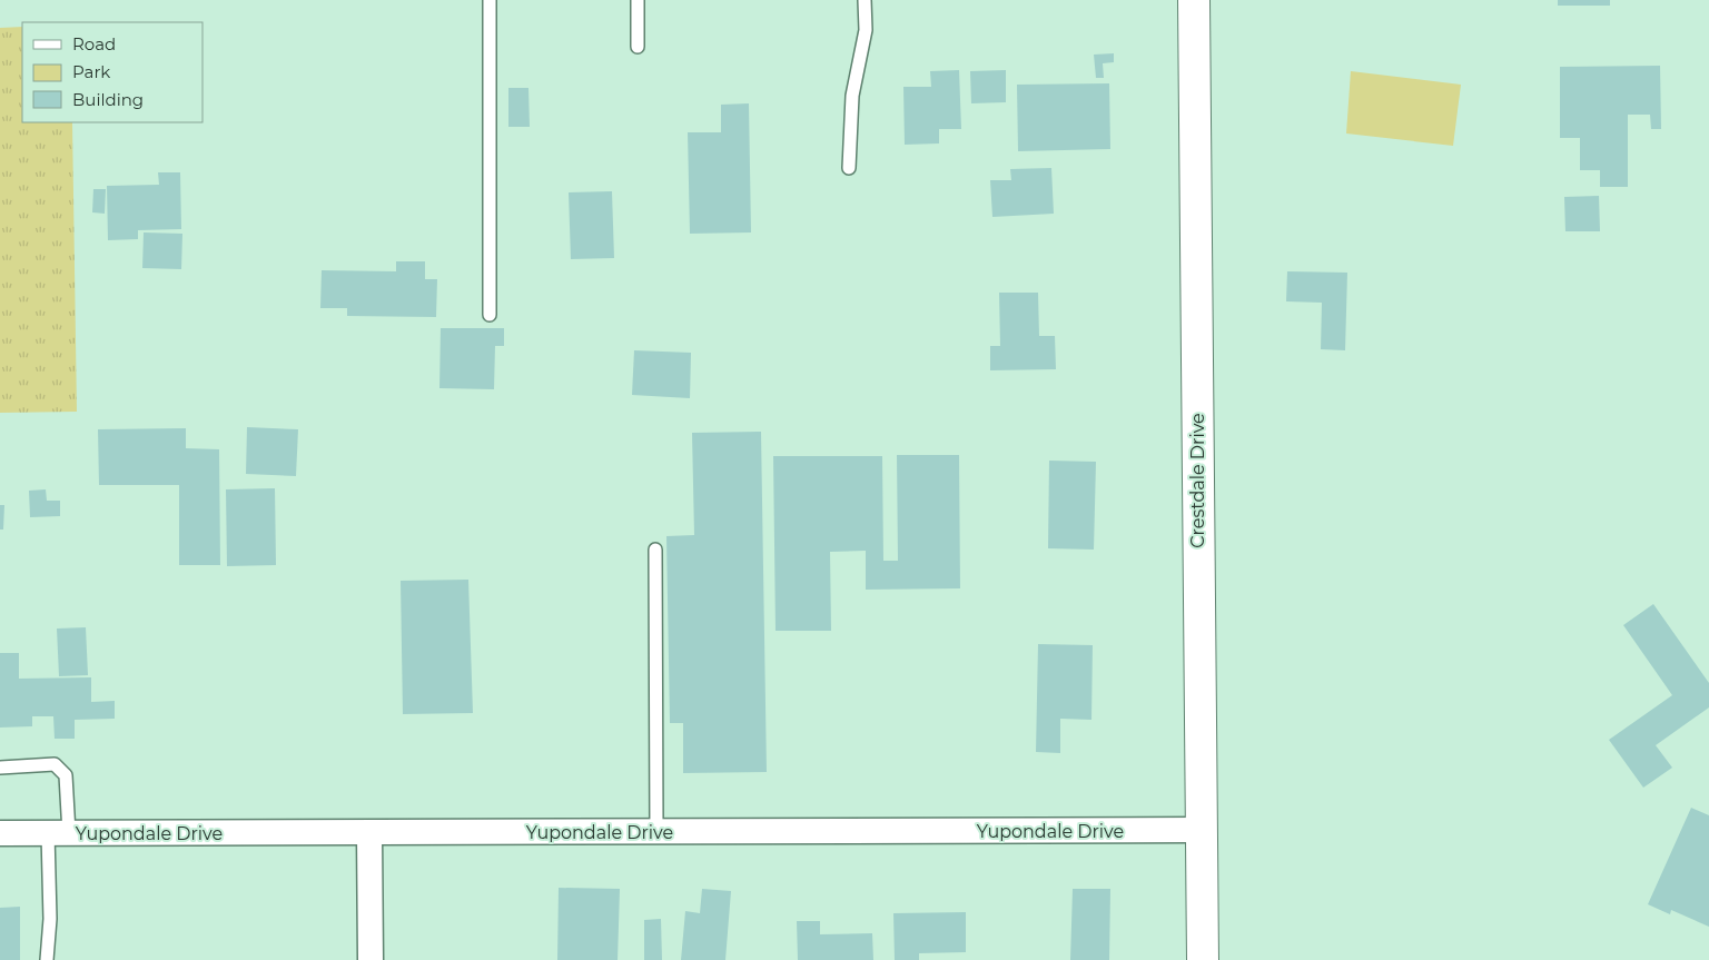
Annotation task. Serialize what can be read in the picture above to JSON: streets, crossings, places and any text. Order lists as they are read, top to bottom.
{
  "streets": {
    "street": ["Crestdale Drive", "Yupondale Drive"]
  },
  "crossings": [
    ["Crestdale Drive", "Yupondale Drive"]
  ],
  "legend": ["Road", "Park", "Building"]
}
